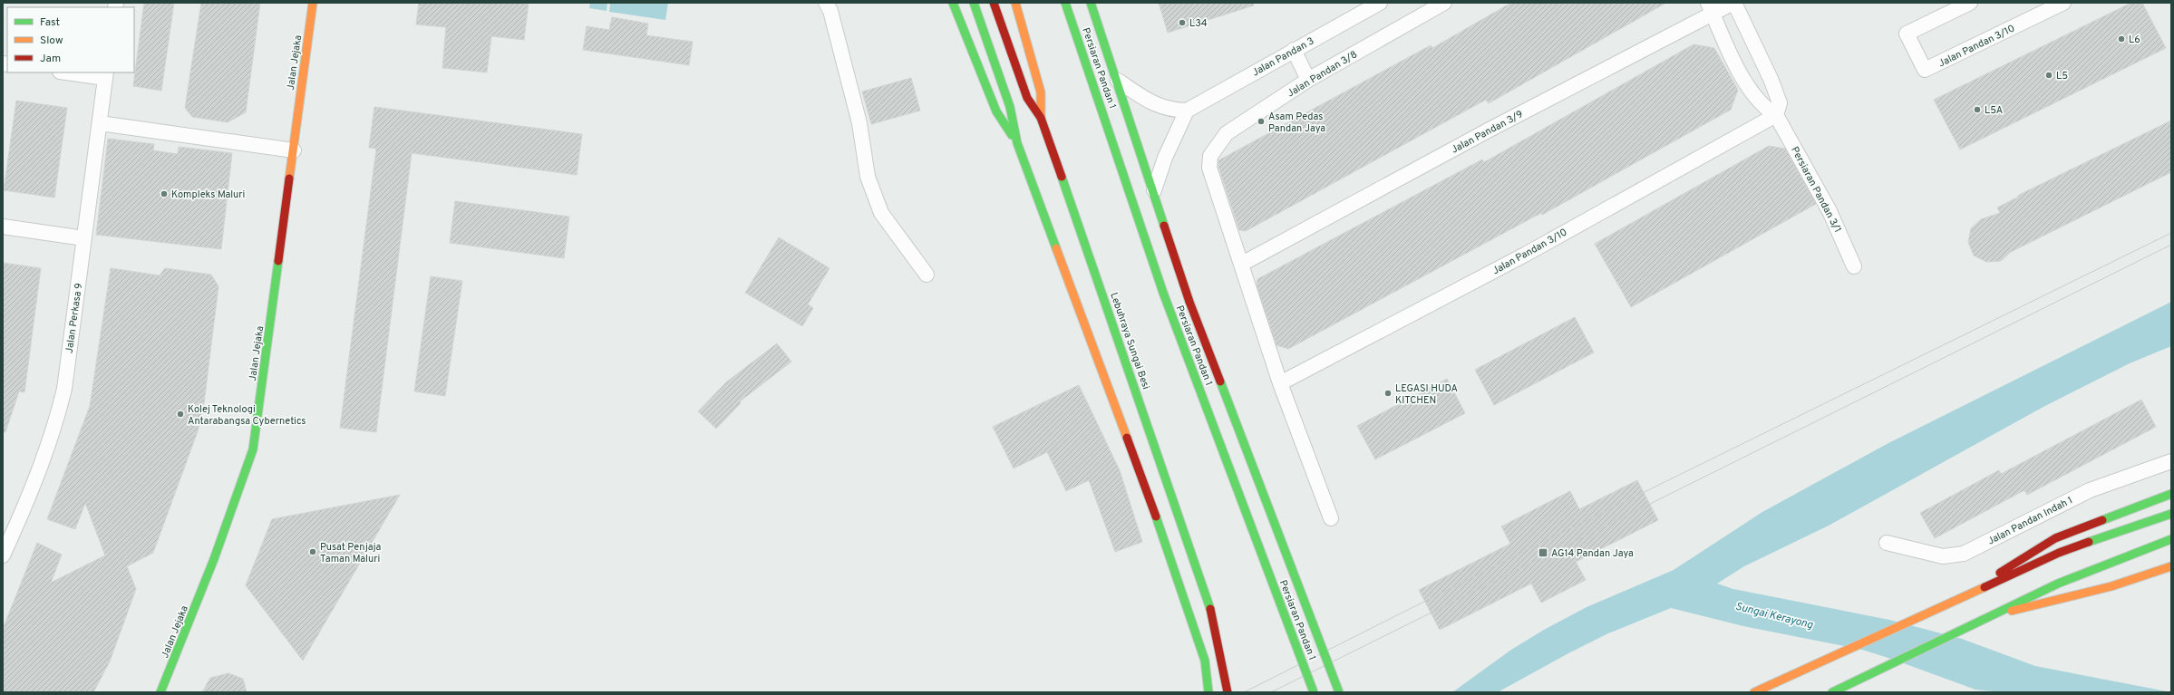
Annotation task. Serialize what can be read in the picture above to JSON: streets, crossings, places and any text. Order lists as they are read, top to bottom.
{
  "streets": {
    "main road": ["Jalan Jejaka", "Persiaran Pandan 1", "Lebuhraya Sungai Besi"],
    "street": [
      "Jalan Pandan 3/10",
      "Jalan Pandan 3",
      "Jalan Pandan 3/8",
      "Jalan Pandan 3/9",
      "Persiaran Pandan 3/1",
      "Jalan Perkasa 9",
      "Jalan Pandan Indah 1"
    ]
  },
  "crossings": [
    ["Jalan Pandan 3/10", "Persiaran Pandan 3/1"],
    ["Jalan Pandan 3/8", "Jalan Pandan 3/9"],
    ["Jalan Pandan 3/9", "Persiaran Pandan 3/1"]
  ],
  "water": ["Sungai Kerayong"],
  "places": {
    "other": [
      "L34",
      "L6",
      "L5",
      "L5A",
      "Asam Pedas Pandan Jaya",
      "Kompleks Maluri",
      "LEGASI HUDA KITCHEN",
      "Kolej Teknologi Antarabangsa Cybernetics",
      "Pusat Penjaja Taman Maluri"
    ],
    "transit": ["AG14 Pandan Jaya"]
  },
  "legend": ["Fast", "Slow", "Jam"]
}
